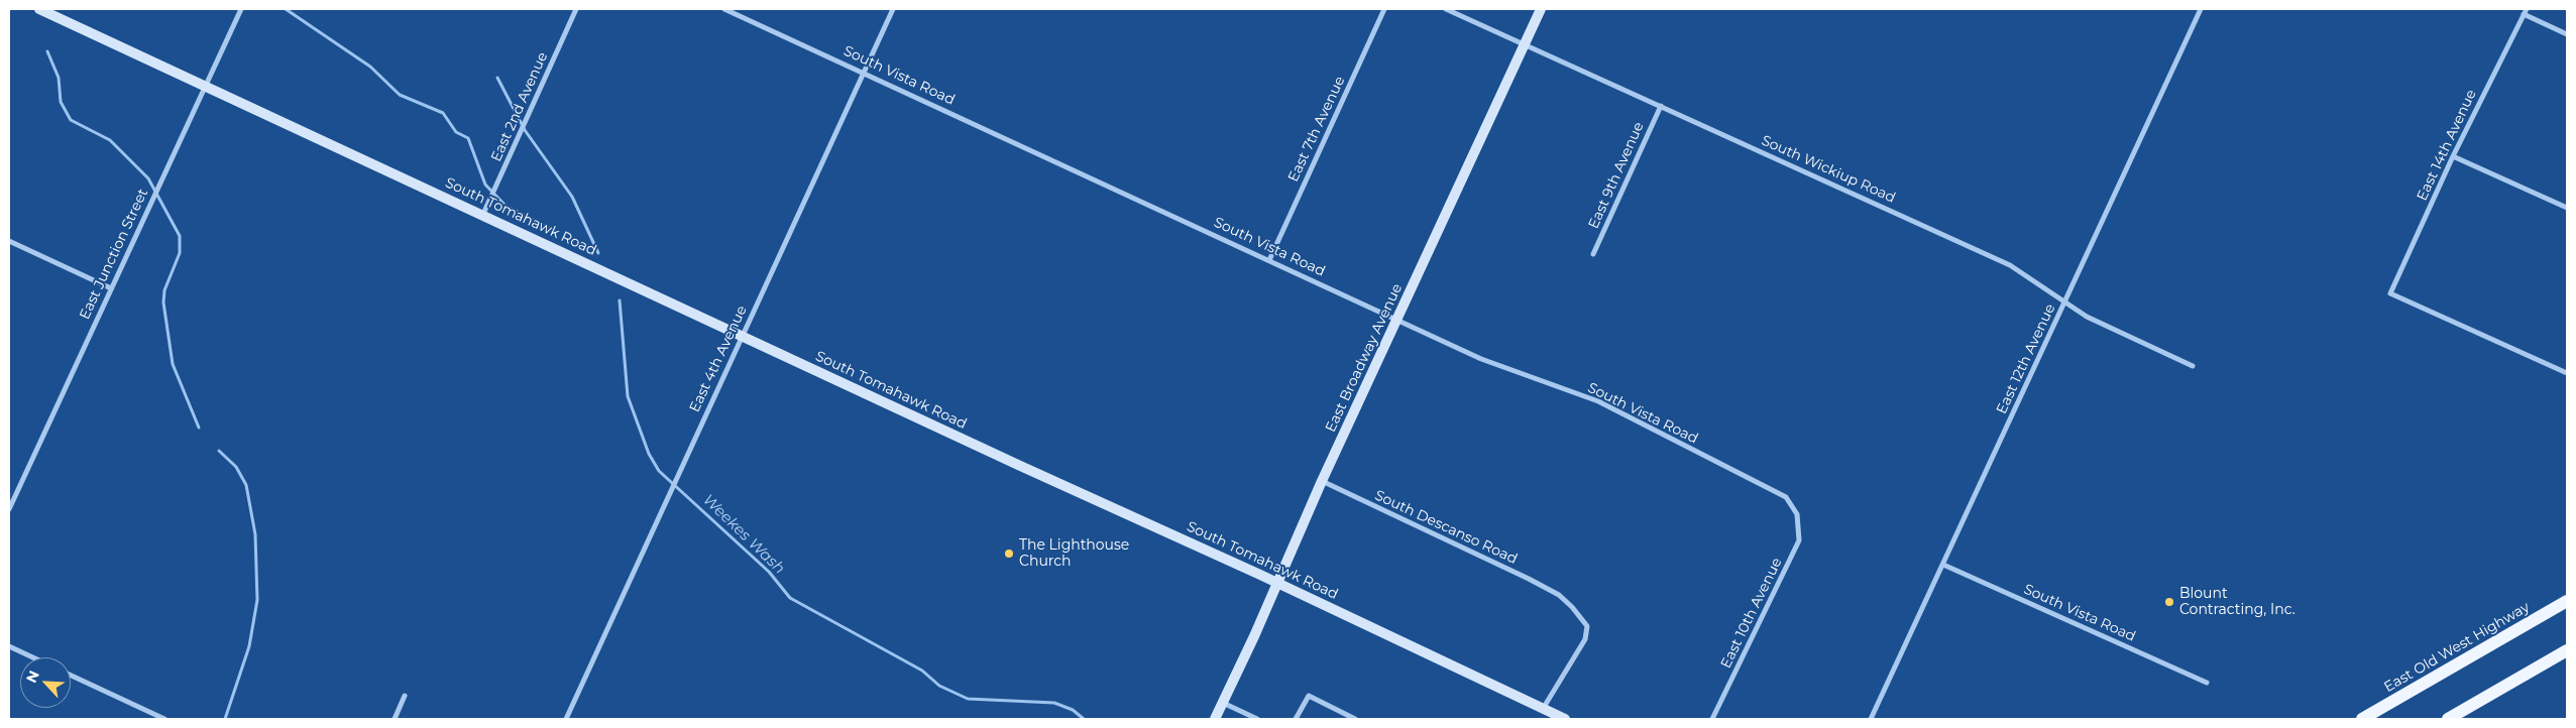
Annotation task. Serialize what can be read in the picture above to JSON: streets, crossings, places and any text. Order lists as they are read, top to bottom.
{
  "streets": {
    "main road": ["South Tomahawk Road", "East Broadway Avenue", "East Old West Highway"],
    "street": [
      "South Vista Road",
      "East 2nd Avenue",
      "East 7th Avenue",
      "East 14th Avenue",
      "South Wickiup Road",
      "East 9th Avenue",
      "East Junction Street",
      "East 4th Avenue",
      "East 12th Avenue",
      "South Descanso Road",
      "East 10th Avenue"
    ]
  },
  "crossings": [
    ["South Vista Road", "East 7th Avenue"],
    ["South Vista Road", "East Broadway Avenue"],
    ["South Vista Road", "East 4th Avenue"],
    ["South Vista Road", "East 12th Avenue"],
    ["South Vista Road", "East 10th Avenue"],
    ["East 2nd Avenue", "South Tomahawk Road"],
    ["South Wickiup Road", "East 9th Avenue"],
    ["South Wickiup Road", "East Broadway Avenue"],
    ["South Wickiup Road", "East 12th Avenue"],
    ["South Tomahawk Road", "East Junction Street"],
    ["South Tomahawk Road", "East Broadway Avenue"],
    ["South Tomahawk Road", "East 4th Avenue"],
    ["South Tomahawk Road", "South Descanso Road"],
    ["East Broadway Avenue", "South Descanso Road"]
  ],
  "water": ["Weekes Wash"],
  "places": ["The Lighthouse Church", "Blount Contracting, Inc."],
  "north": "top left"
}
